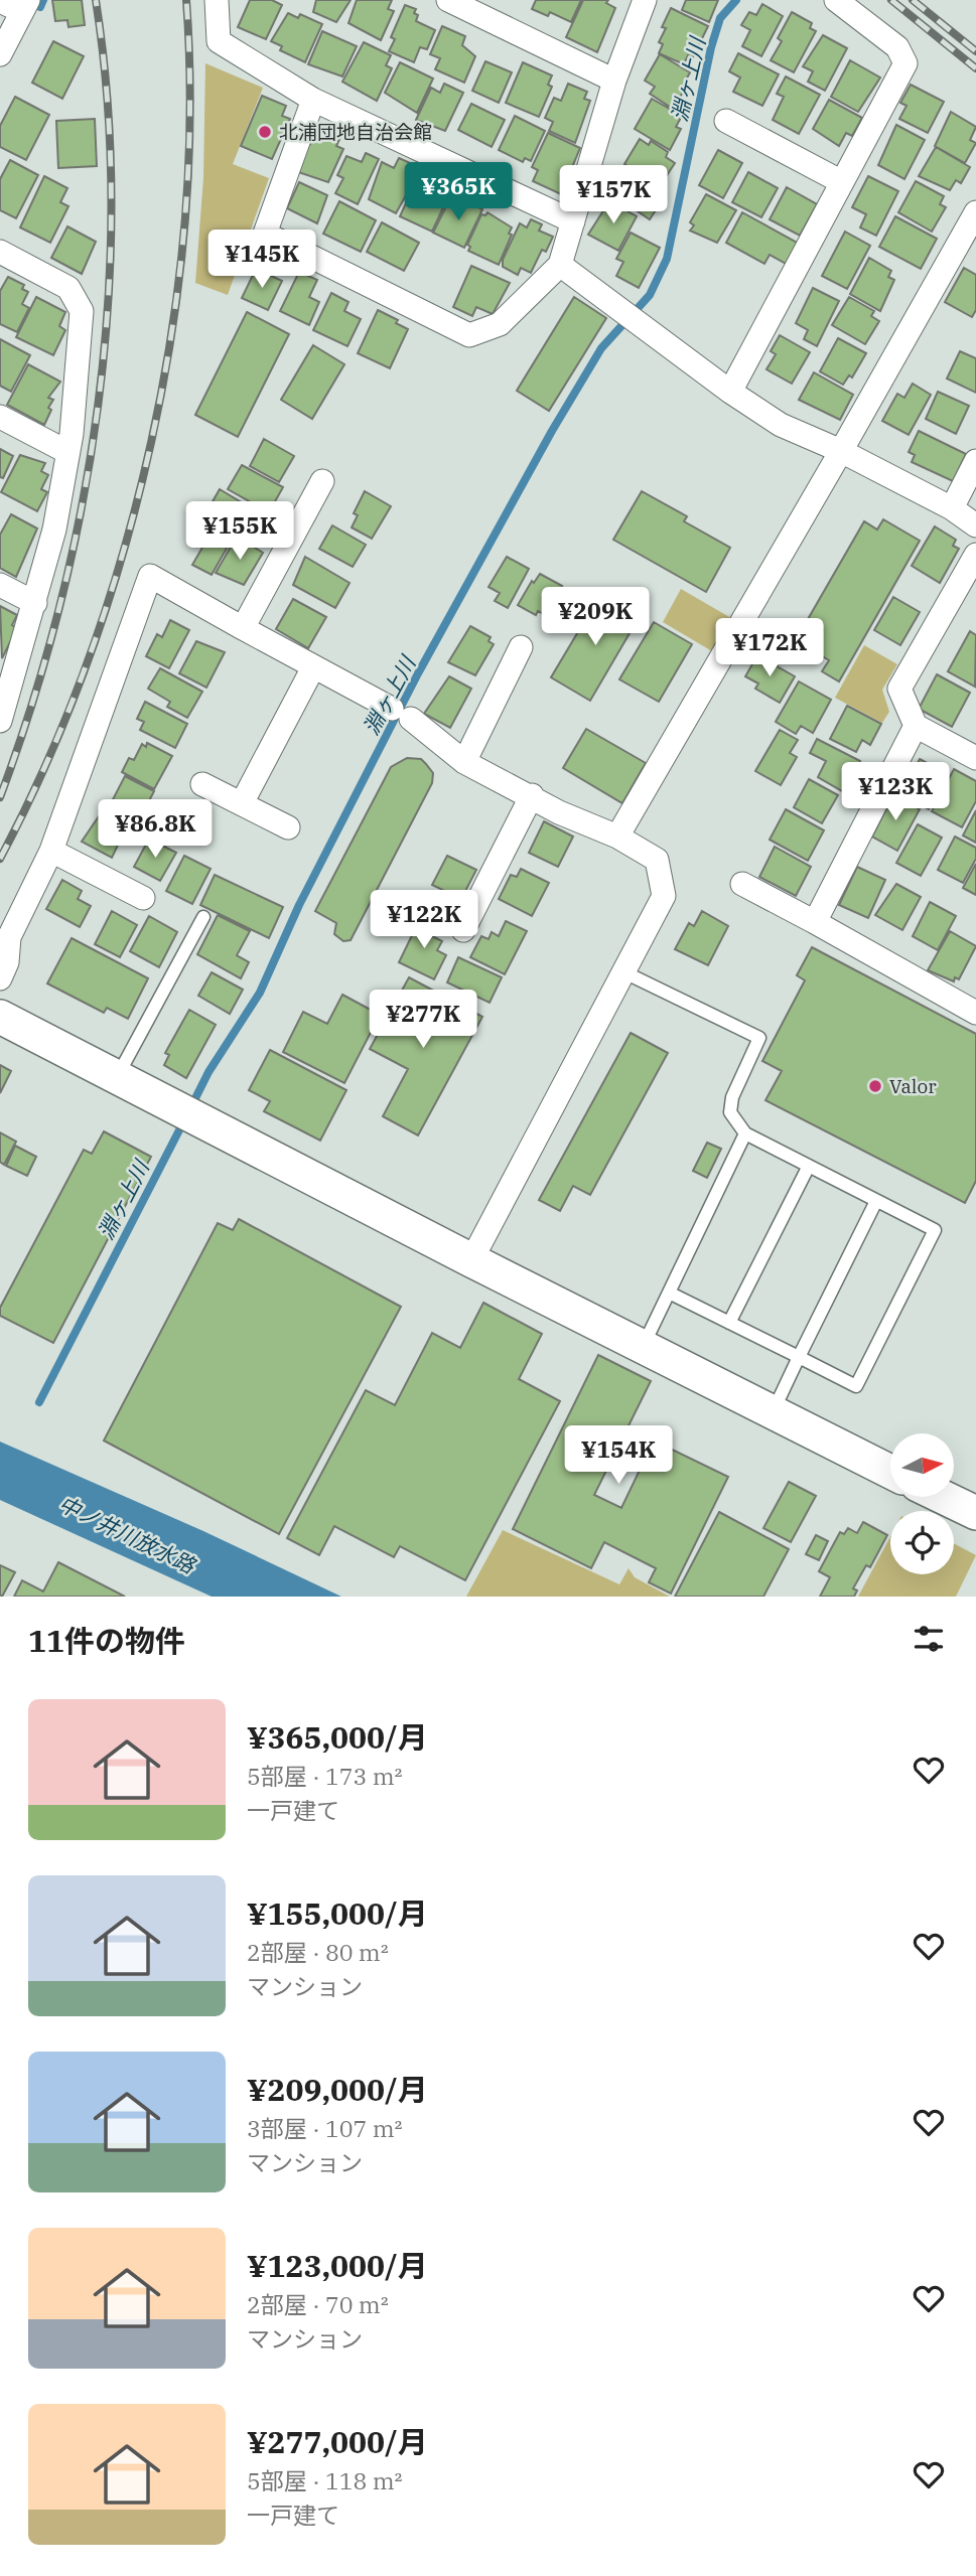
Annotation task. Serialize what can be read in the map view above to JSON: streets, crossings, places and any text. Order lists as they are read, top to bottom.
{
  "water": ["淵ヶ上川", "中ノ井川放水路"],
  "places": ["北浦団地自治会館", "Valor"],
  "north": "right",
  "page": {
    "price": [
      "¥365K",
      "¥157K",
      "¥145K",
      "¥155K",
      "¥209K",
      "¥172K",
      "¥123K",
      "¥86.8K",
      "¥122K",
      "¥277K",
      "¥154K"
    ],
    "heading": "11件の物件",
    "list": [
      {
        "name": "¥365,000/月",
        "note": "5部屋 · 173 m² · 一戸建て"
      },
      {
        "name": "¥155,000/月",
        "note": "2部屋 · 80 m² · マンション"
      },
      {
        "name": "¥209,000/月",
        "note": "3部屋 · 107 m² · マンション"
      },
      {
        "name": "¥123,000/月",
        "note": "2部屋 · 70 m² · マンション"
      },
      {
        "name": "¥277,000/月",
        "note": "5部屋 · 118 m² · 一戸建て"
      }
    ]
  }
}
